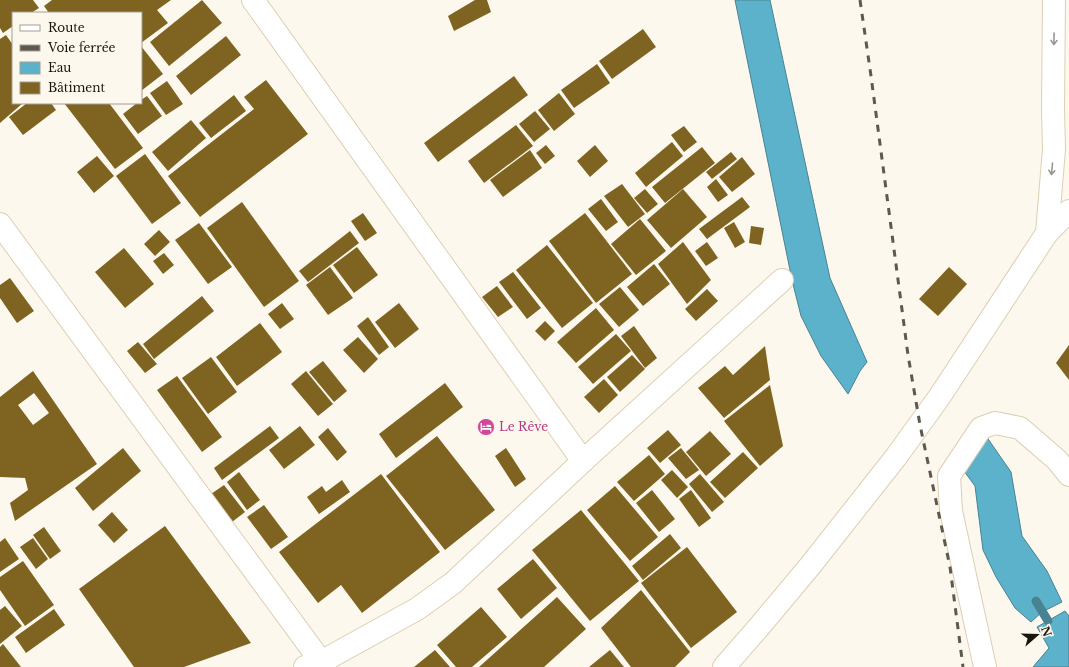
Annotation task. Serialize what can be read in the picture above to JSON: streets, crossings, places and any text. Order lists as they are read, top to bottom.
{
  "places": {
    "hotel": ["Le Rêve"]
  },
  "legend": [
    "Route",
    "Voie ferrée",
    "Eau",
    "Bâtiment"
  ],
  "north": "right"
}
